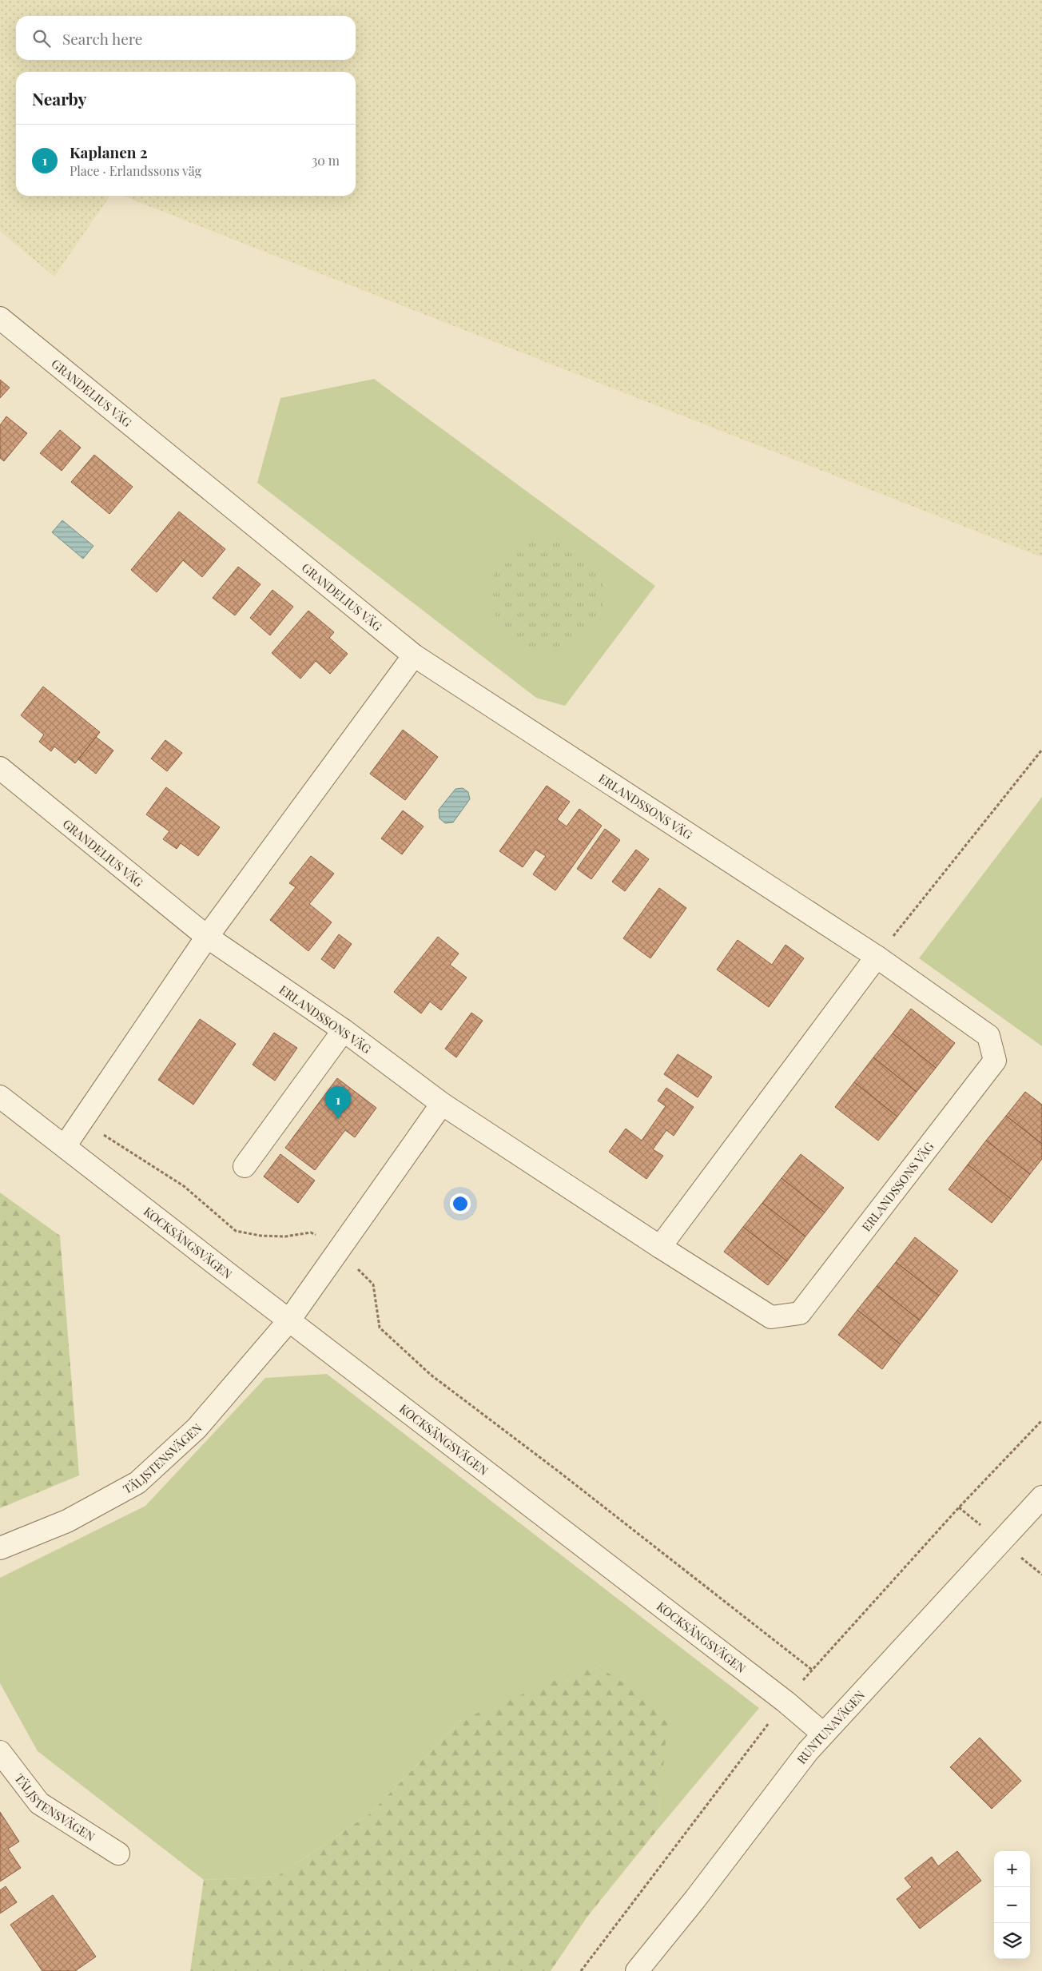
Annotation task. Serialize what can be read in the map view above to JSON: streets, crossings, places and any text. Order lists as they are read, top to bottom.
{
  "streets": {
    "street": [
      "GRANDELIUS VÄG",
      "ERLANDSSONS VÄG",
      "KOCKSÄNGSVÄGEN",
      "TÄLJSTENSVÄGEN",
      "RUNTUNAVÄGEN"
    ]
  },
  "crossings": [
    ["GRANDELIUS VÄG", "ERLANDSSONS VÄG"],
    ["KOCKSÄNGSVÄGEN", "TÄLJSTENSVÄGEN"],
    ["KOCKSÄNGSVÄGEN", "RUNTUNAVÄGEN"]
  ],
  "page": {
    "search": "Search here",
    "heading": "Nearby",
    "list": [
      {
        "mark": "1",
        "name": "Kaplanen 2",
        "note": "Place · Erlandssons väg",
        "value": "30 m"
      }
    ],
    "pins": "1",
    "map_buttons": ["+", "−"]
  }
}
